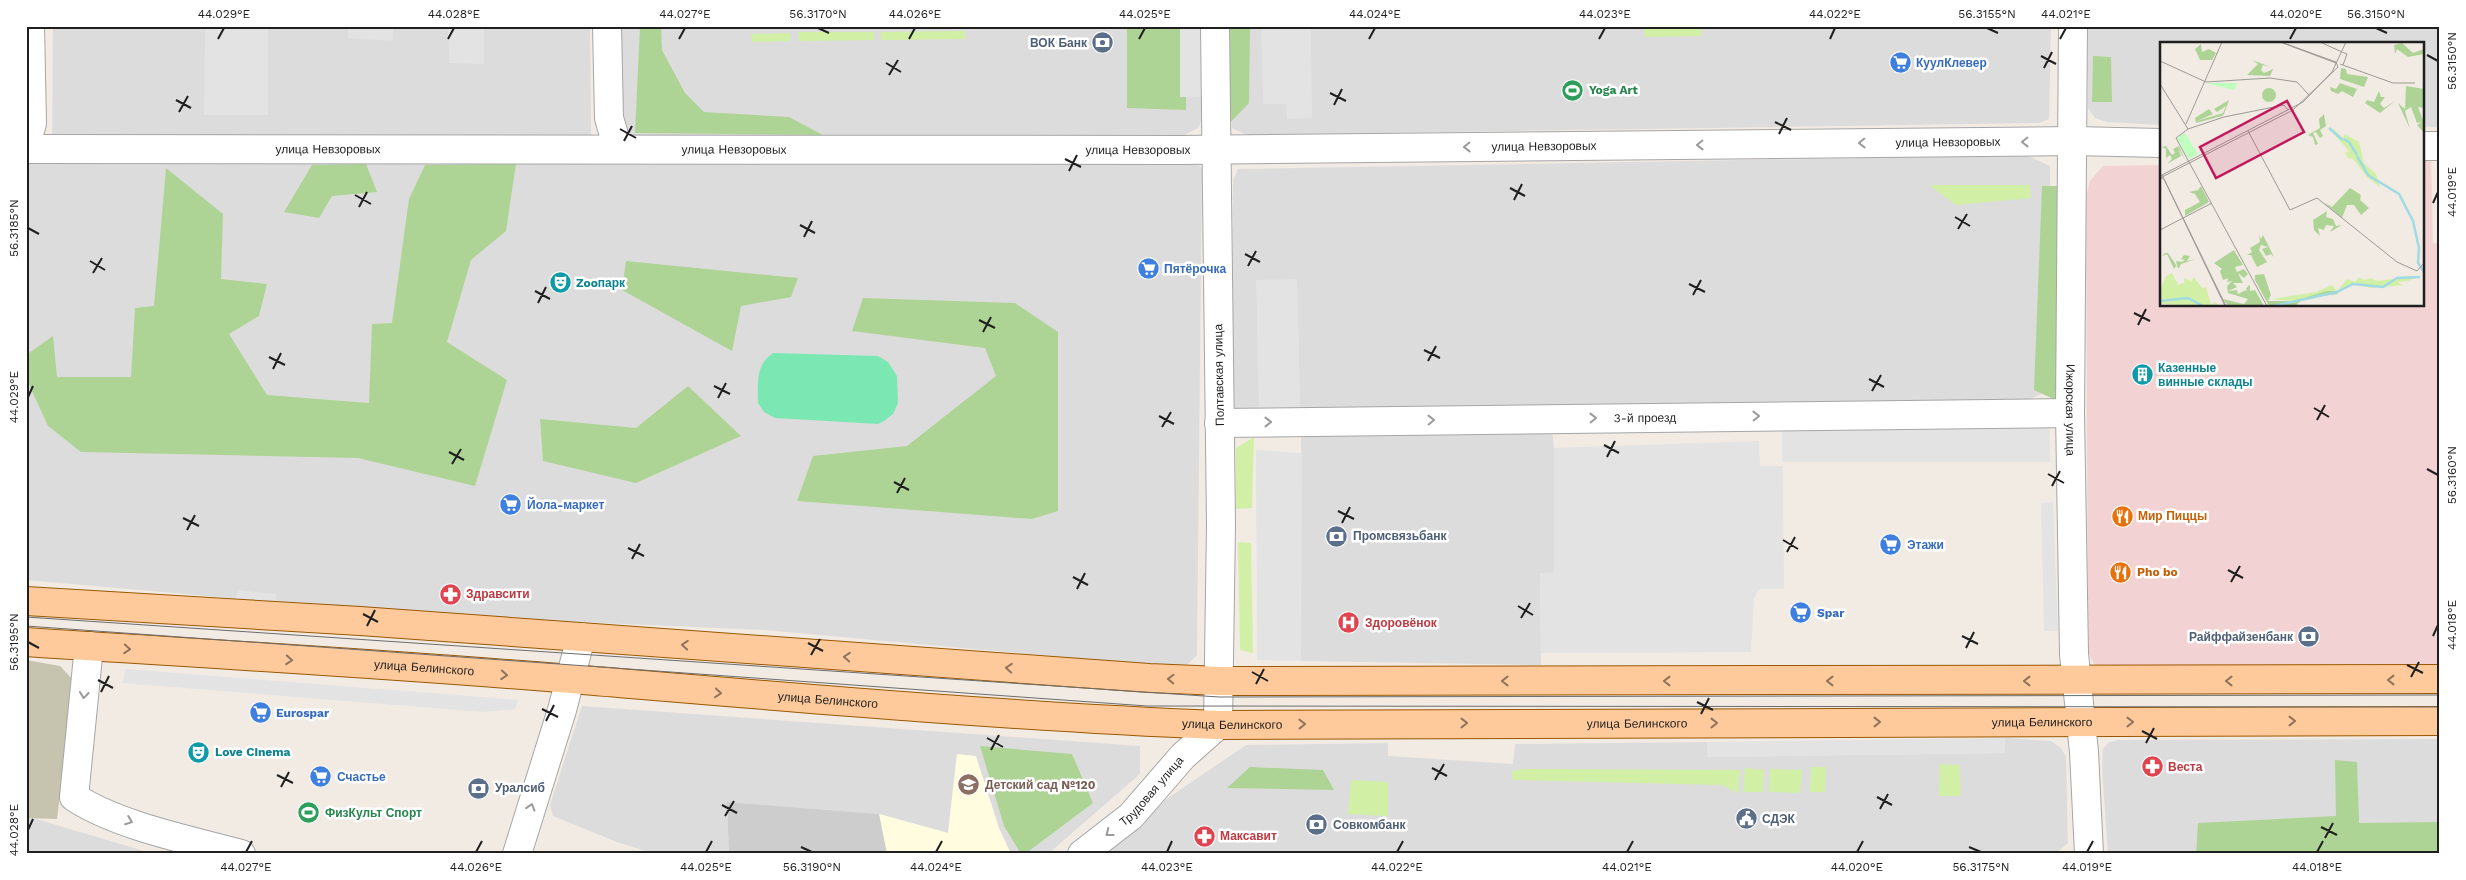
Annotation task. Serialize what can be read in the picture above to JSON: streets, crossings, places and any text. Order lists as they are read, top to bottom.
{
  "streets": {
    "main road": ["улица Белинского"],
    "street": [
      "улица Невзоровых",
      "Полтавская улица",
      "Ижорская улица",
      "3-й проезд",
      "Трудовая улица"
    ]
  },
  "crossings": [
    ["улица Невзоровых", "Полтавская улица"],
    ["улица Невзоровых", "Ижорская улица"],
    ["Полтавская улица", "3-й проезд"],
    ["Полтавская улица", "улица Белинского"],
    ["Полтавская улица", "Трудовая улица"],
    ["Ижорская улица", "3-й проезд"],
    ["Ижорская улица", "улица Белинского"],
    ["улица Белинского", "Трудовая улица"]
  ],
  "one_way": ["улица Невзоровых", "3-й проезд", "Трудовая улица"],
  "places": {
    "bank": [
      "ВОК Банк",
      "Промсвязьбанк",
      "Райффайзенбанк",
      "Уралсиб",
      "Совкомбанк"
    ],
    "supermarket": [
      "КуулКлевер",
      "Пятёрочка",
      "Йола-маркет",
      "Этажи",
      "Spar",
      "Eurospar",
      "Счастье"
    ],
    "sports": ["Yoga Art", "ФизКульт Спорт"],
    "theatre": ["Zooпарк", "Love Cinema"],
    "building": ["Казенные винные склады"],
    "restaurant": ["Мир Пиццы", "Pho bo"],
    "pharmacy": ["Здравсити", "Веста", "Максавит"],
    "hospital": ["Здоровёнок"],
    "school or university": ["Детский сад №120"],
    "public building": ["СДЭК"]
  },
  "coordinates": [
    "44.029°E",
    "44.028°E",
    "44.027°E",
    "56.3170°N",
    "44.026°E",
    "44.025°E",
    "44.024°E",
    "44.023°E",
    "44.022°E",
    "56.3155°N",
    "44.021°E",
    "44.020°E",
    "56.3150°N",
    "44.019°E",
    "56.3185°N",
    "56.3160°N",
    "44.018°E",
    "56.3195°N",
    "56.3190°N",
    "56.3175°N"
  ]
}
